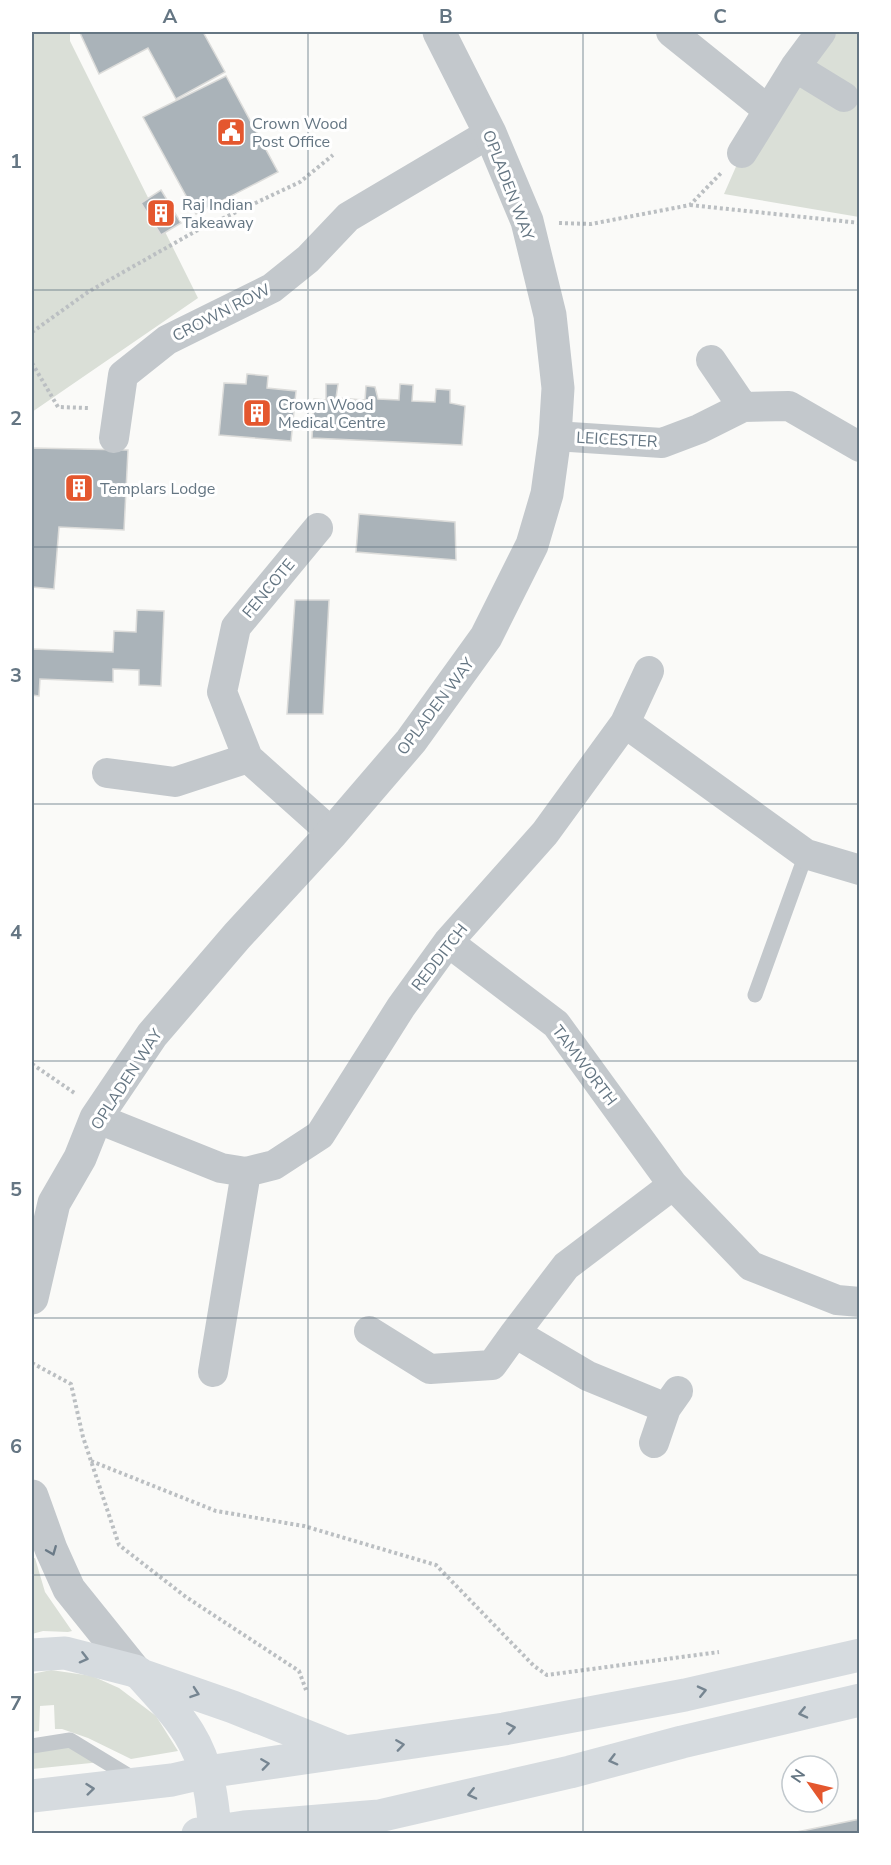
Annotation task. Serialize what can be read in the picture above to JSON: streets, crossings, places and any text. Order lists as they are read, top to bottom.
{
  "streets": {
    "street": [
      "OPLADEN WAY",
      "CROWN ROW",
      "LEICESTER",
      "FENCOTE",
      "REDDITCH",
      "TAMWORTH"
    ]
  },
  "crossings": [
    ["OPLADEN WAY", "CROWN ROW"],
    ["OPLADEN WAY", "LEICESTER"],
    ["OPLADEN WAY", "FENCOTE"],
    ["OPLADEN WAY", "REDDITCH"],
    ["REDDITCH", "TAMWORTH"]
  ],
  "places": {
    "public building": ["Crown Wood Post Office"],
    "building": ["Raj Indian Takeaway", "Crown Wood Medical Centre", "Templars Lodge"]
  },
  "north": "top left",
  "grid": {
    "columns": ["A", "B", "C"],
    "rows": [
      "1",
      "2",
      "3",
      "4",
      "5",
      "6",
      "7"
    ]
  }
}
